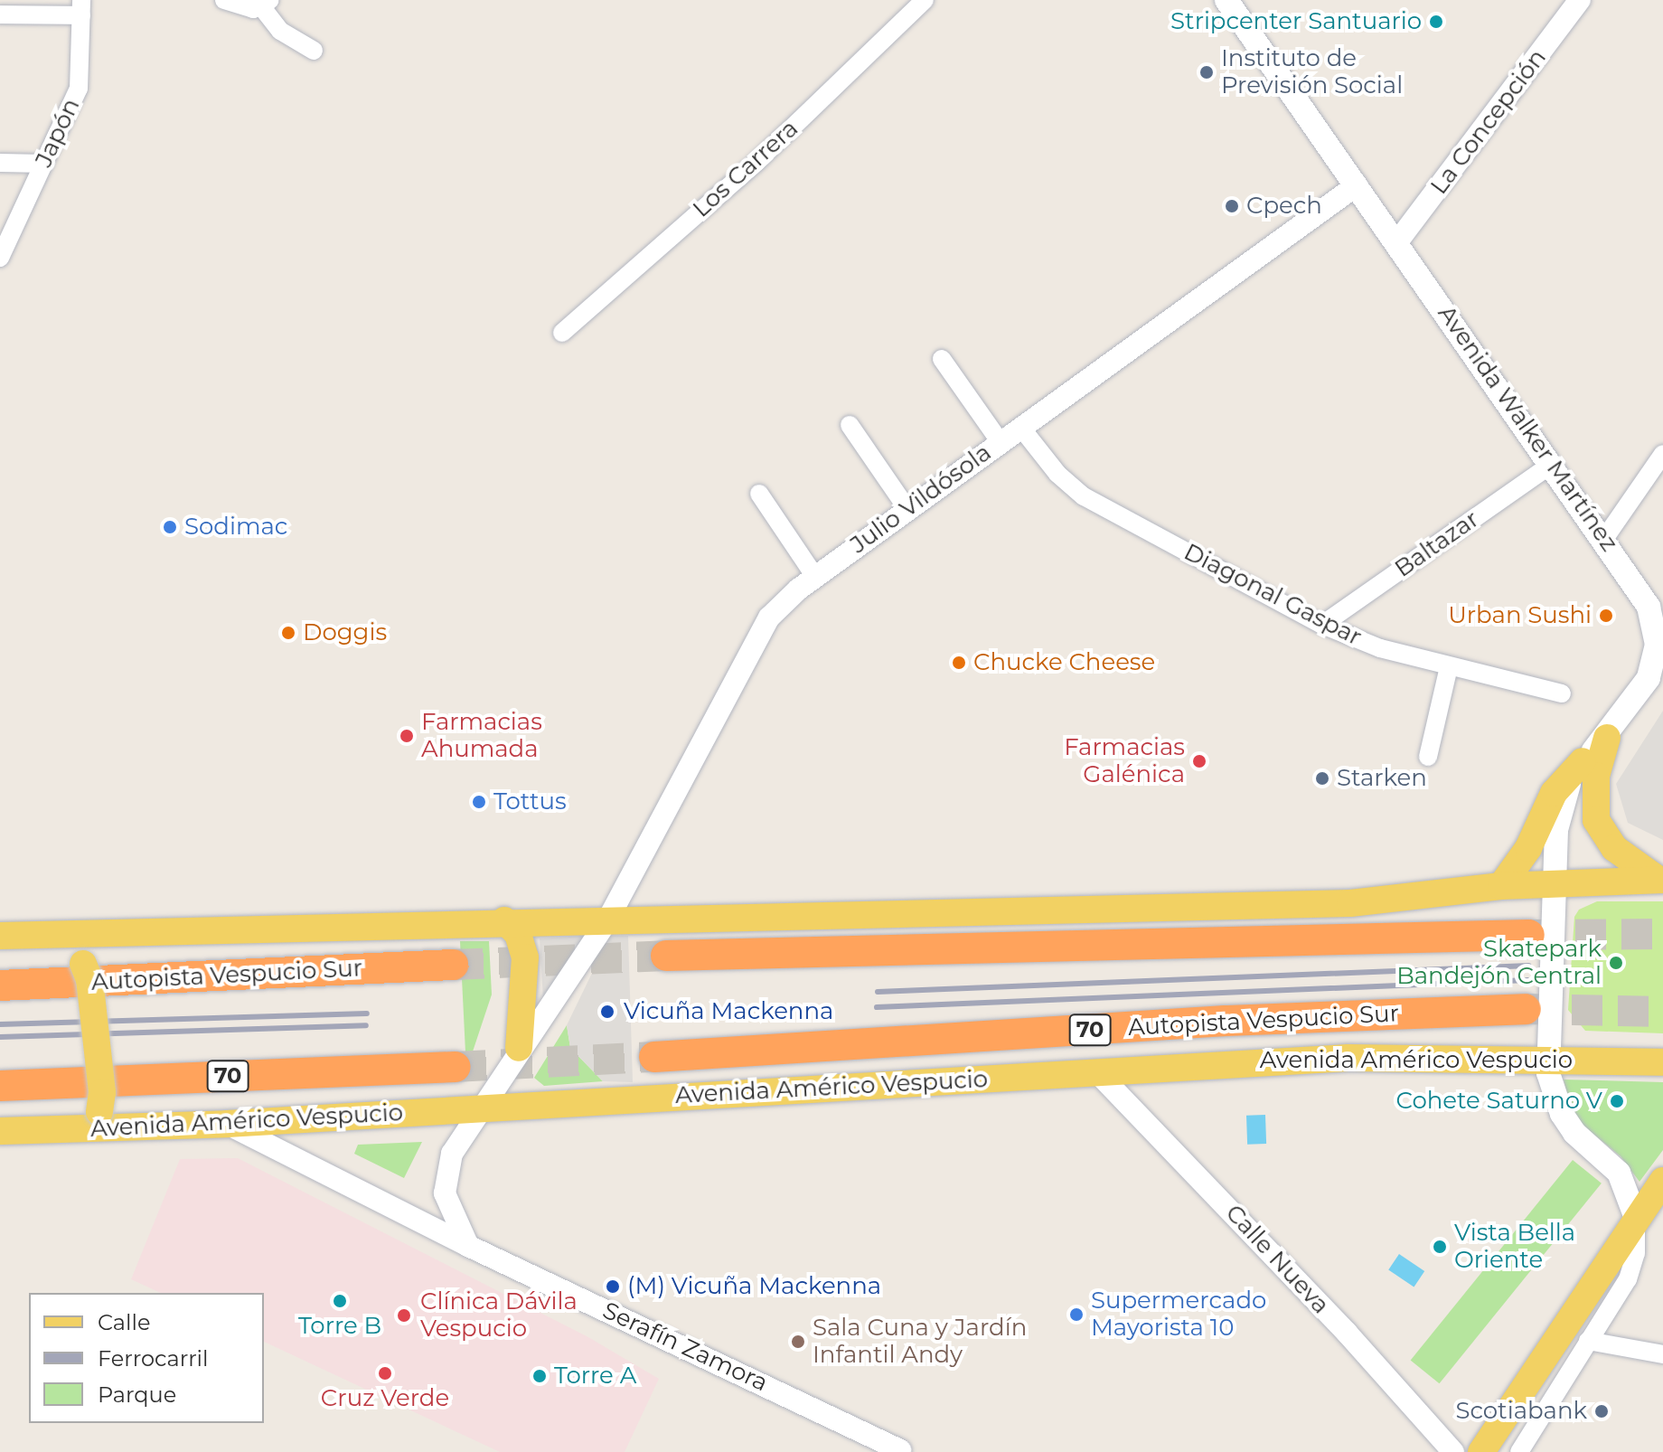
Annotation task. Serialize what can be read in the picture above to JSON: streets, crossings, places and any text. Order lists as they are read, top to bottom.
{
  "streets": {
    "highway": ["Autopista Vespucio Sur", "70"],
    "main road": ["Avenida Walker Martínez", "Avenida Américo Vespucio"],
    "street": [
      "La Concepción",
      "Japón",
      "Los Carrera",
      "Julio Vildósola",
      "Baltazar",
      "Diagonal Gaspar",
      "Calle Nueva",
      "Serafín Zamora"
    ]
  },
  "crossings": [
    ["La Concepción", "Avenida Walker Martínez"],
    ["Avenida Walker Martínez", "Julio Vildósola"],
    ["Avenida Walker Martínez", "Baltazar"],
    ["Avenida Walker Martínez", "Avenida Américo Vespucio"],
    ["Julio Vildósola", "Diagonal Gaspar"],
    ["Baltazar", "Diagonal Gaspar"],
    ["Avenida Américo Vespucio", "Calle Nueva"],
    ["Avenida Américo Vespucio", "Serafín Zamora"]
  ],
  "places": [
    "Stripcenter Santuario",
    "Instituto de Previsión Social",
    "Cpech",
    "Sodimac",
    "Urban Sushi",
    "Doggis",
    "Chucke Cheese",
    "Farmacias Ahumada",
    "Farmacias Galénica",
    "Starken",
    "Tottus",
    "Skatepark Bandejón Central",
    "Vicuña Mackenna",
    "Cohete Saturno V",
    "Vista Bella Oriente",
    "(M) Vicuña Mackenna",
    "Torre B",
    "Supermercado Mayorista 10",
    "Clínica Dávila Vespucio",
    "Sala Cuna y Jardín Infantil Andy",
    "Cruz Verde",
    "Torre A",
    "Scotiabank"
  ],
  "legend": ["Calle", "Ferrocarril", "Parque"]
}
